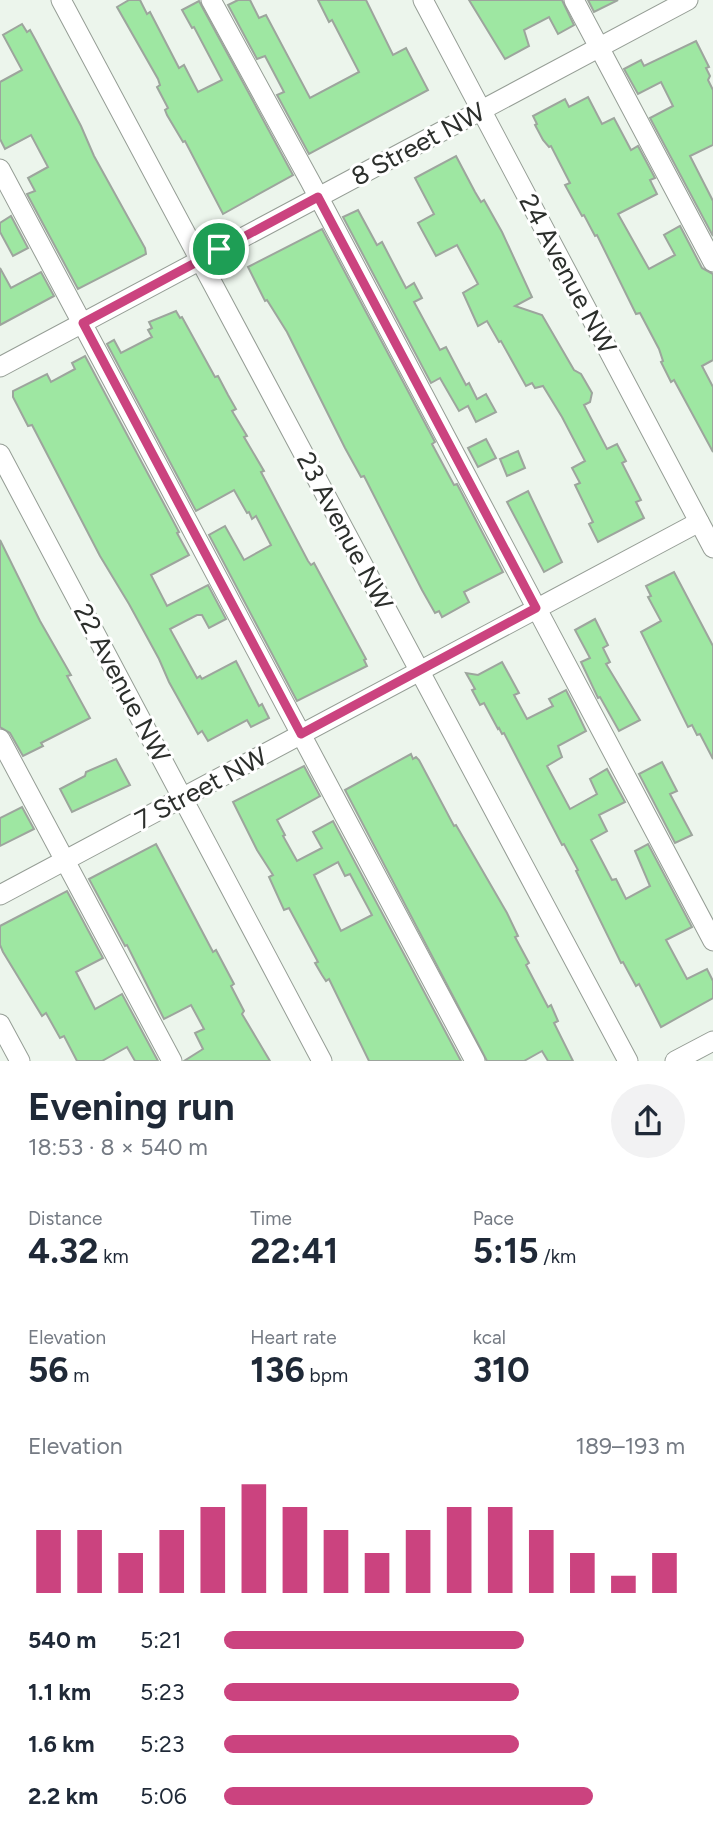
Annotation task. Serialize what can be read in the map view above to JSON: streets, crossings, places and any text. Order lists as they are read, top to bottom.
{
  "streets": {
    "street": [
      "8 Street NW",
      "24 Avenue NW",
      "23 Avenue NW",
      "22 Avenue NW",
      "7 Street NW"
    ]
  },
  "crossings": [
    ["8 Street NW", "24 Avenue NW"],
    ["8 Street NW", "23 Avenue NW"],
    ["24 Avenue NW", "7 Street NW"],
    ["23 Avenue NW", "7 Street NW"],
    ["22 Avenue NW", "7 Street NW"]
  ],
  "page": {
    "heading": ["Evening run", "18:53 · 8 × 540 m"],
    "stats": [
      ["Distance", "4.32 km"],
      ["Time", "22:41"],
      ["Pace", "5:15 /km"],
      ["Elevation", "56 m"],
      ["Heart rate", "136 bpm"],
      ["kcal", "310"]
    ],
    "chart": ["Elevation", "189–193 m"],
    "list": [
      {
        "name": "540 m",
        "note": "5:21"
      },
      {
        "name": "1.1 km",
        "note": "5:23"
      },
      {
        "name": "1.6 km",
        "note": "5:23"
      },
      {
        "name": "2.2 km",
        "note": "5:06"
      }
    ]
  }
}
